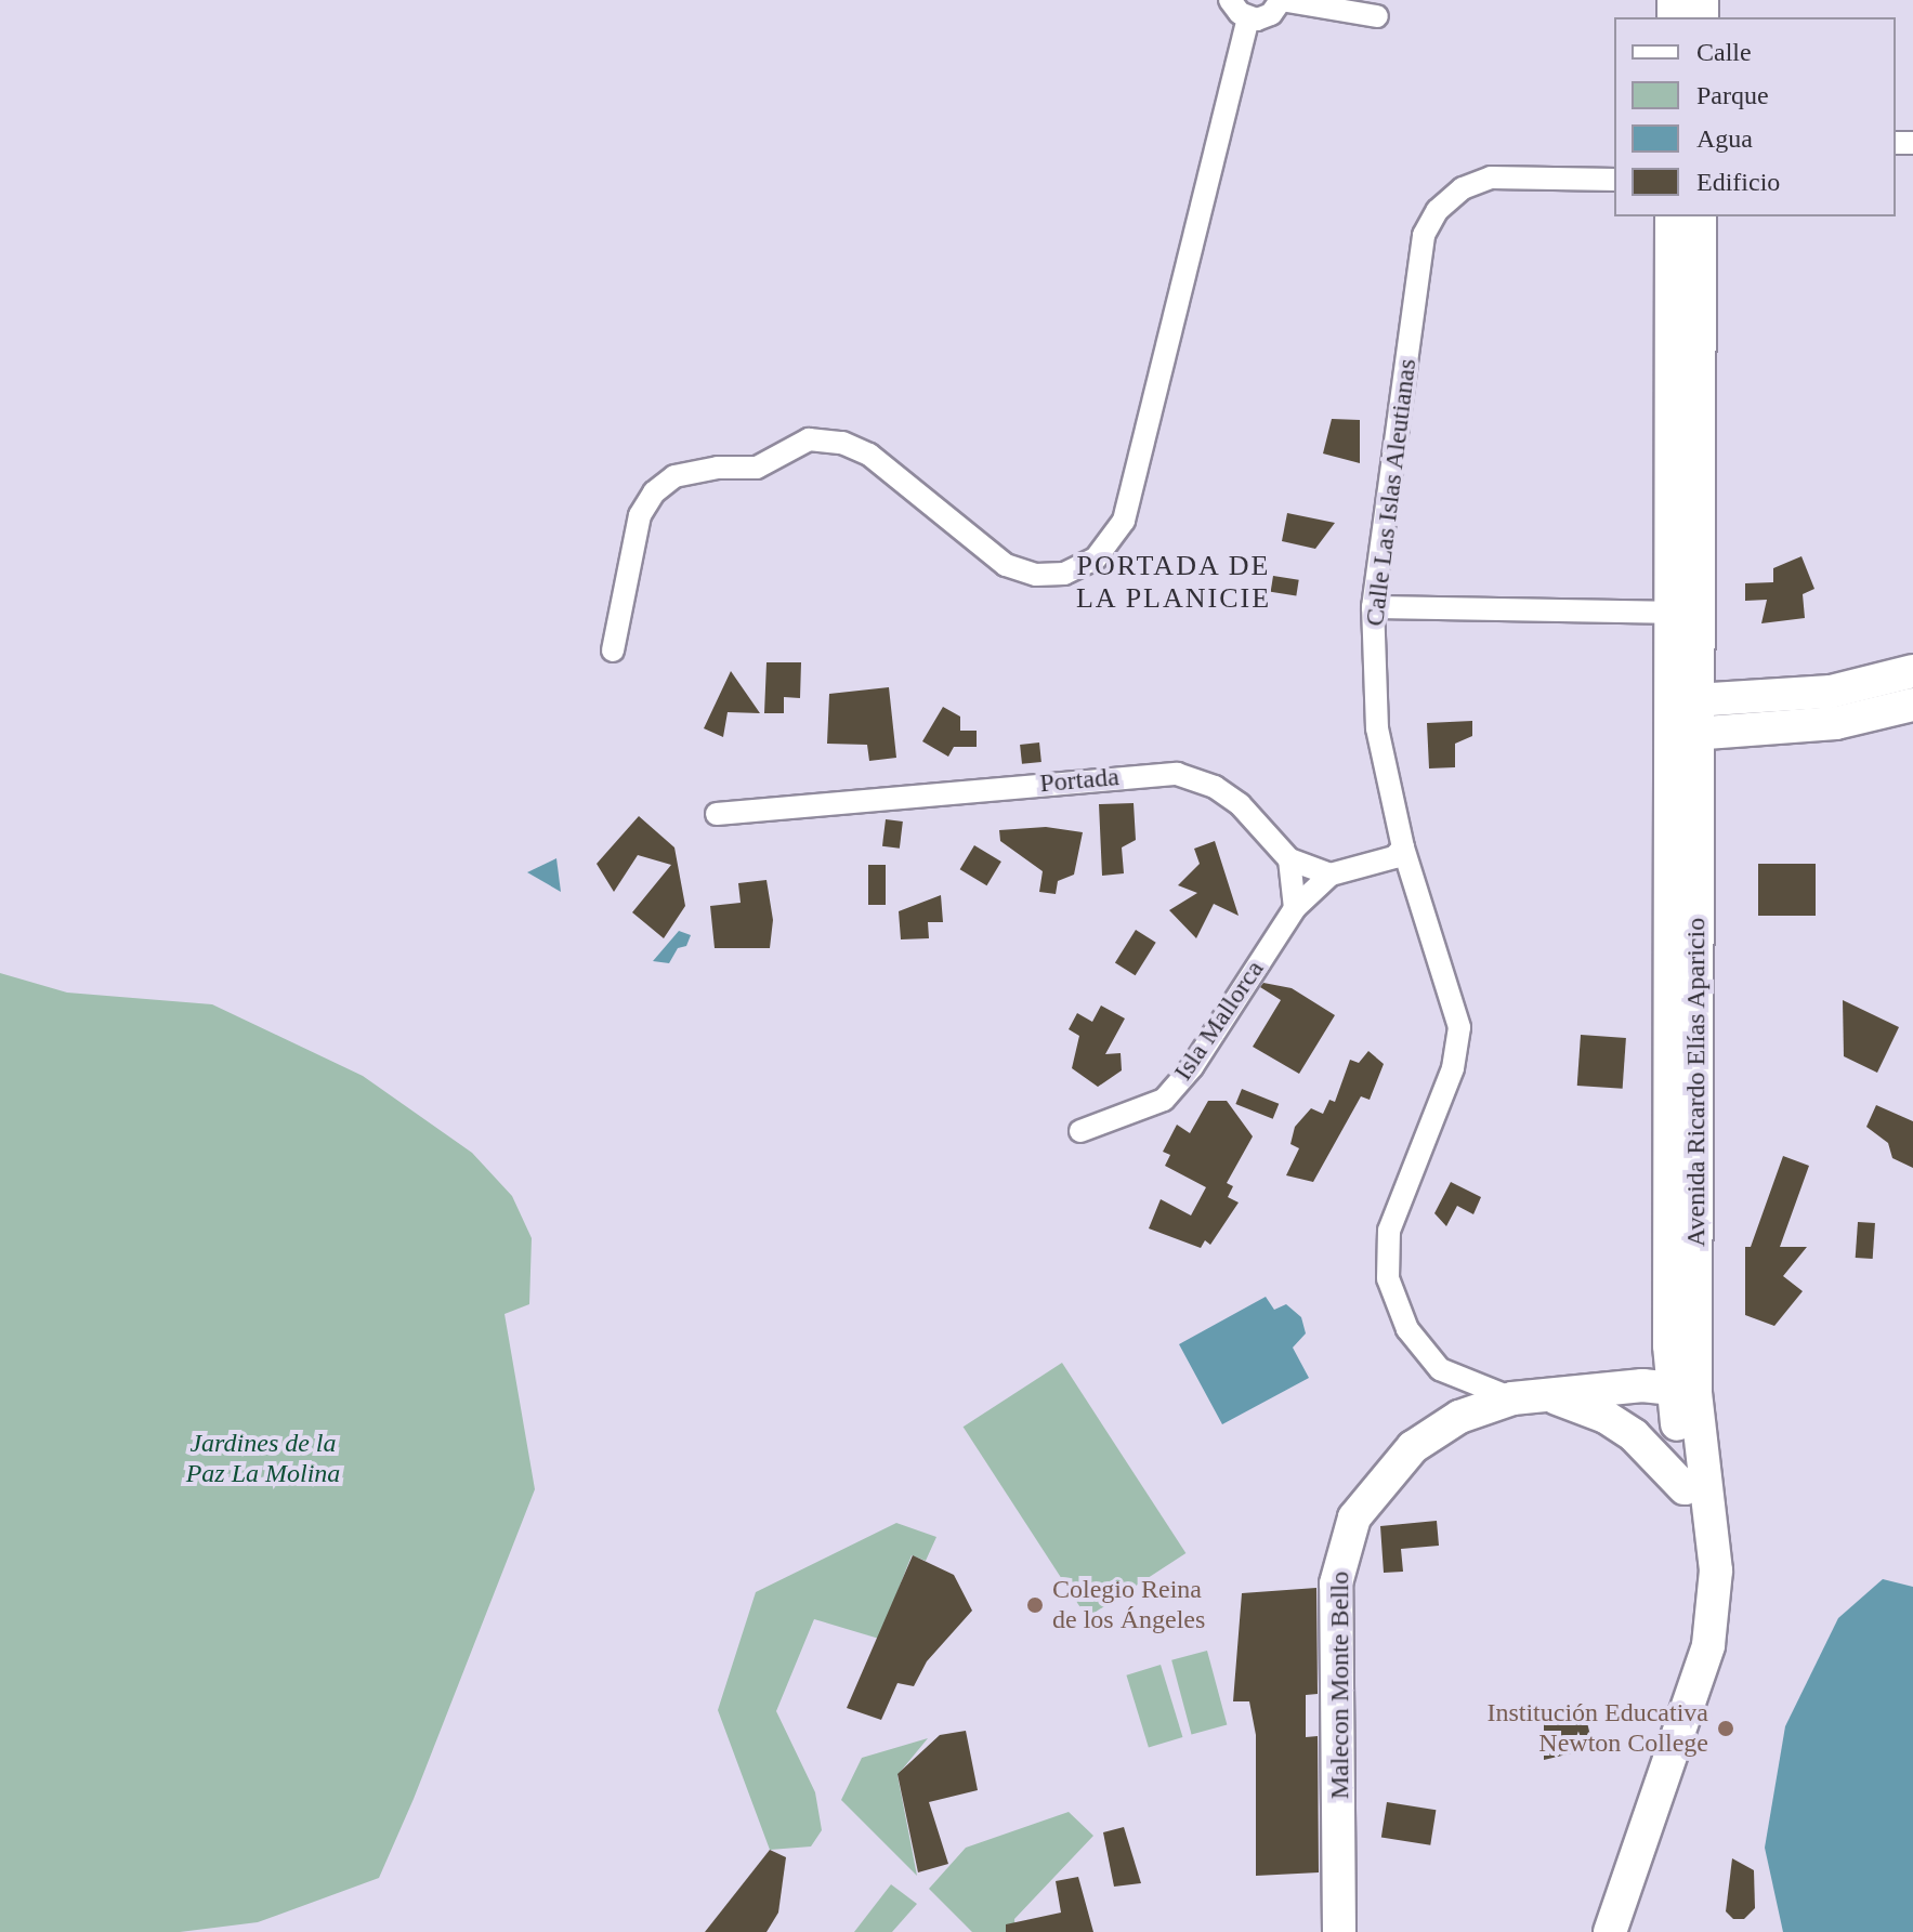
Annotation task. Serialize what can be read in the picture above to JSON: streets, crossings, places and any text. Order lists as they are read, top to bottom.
{
  "streets": {
    "street": [
      "Calle Las Islas Aleutianas",
      "Portada",
      "Isla Mallorca",
      "Avenida Ricardo Elías Aparicio",
      "Malecon Monte Bello"
    ]
  },
  "crossings": [
    ["Calle Las Islas Aleutianas", "Malecon Monte Bello"],
    ["Portada", "Isla Mallorca"],
    ["Avenida Ricardo Elías Aparicio", "Malecon Monte Bello"]
  ],
  "districts": ["PORTADA DE LA PLANICIE"],
  "parks": ["Jardines de la Paz La Molina"],
  "places": ["Colegio Reina de los Ángeles", "Institución Educativa Newton College"],
  "legend": [
    "Calle",
    "Parque",
    "Agua",
    "Edificio"
  ]
}
